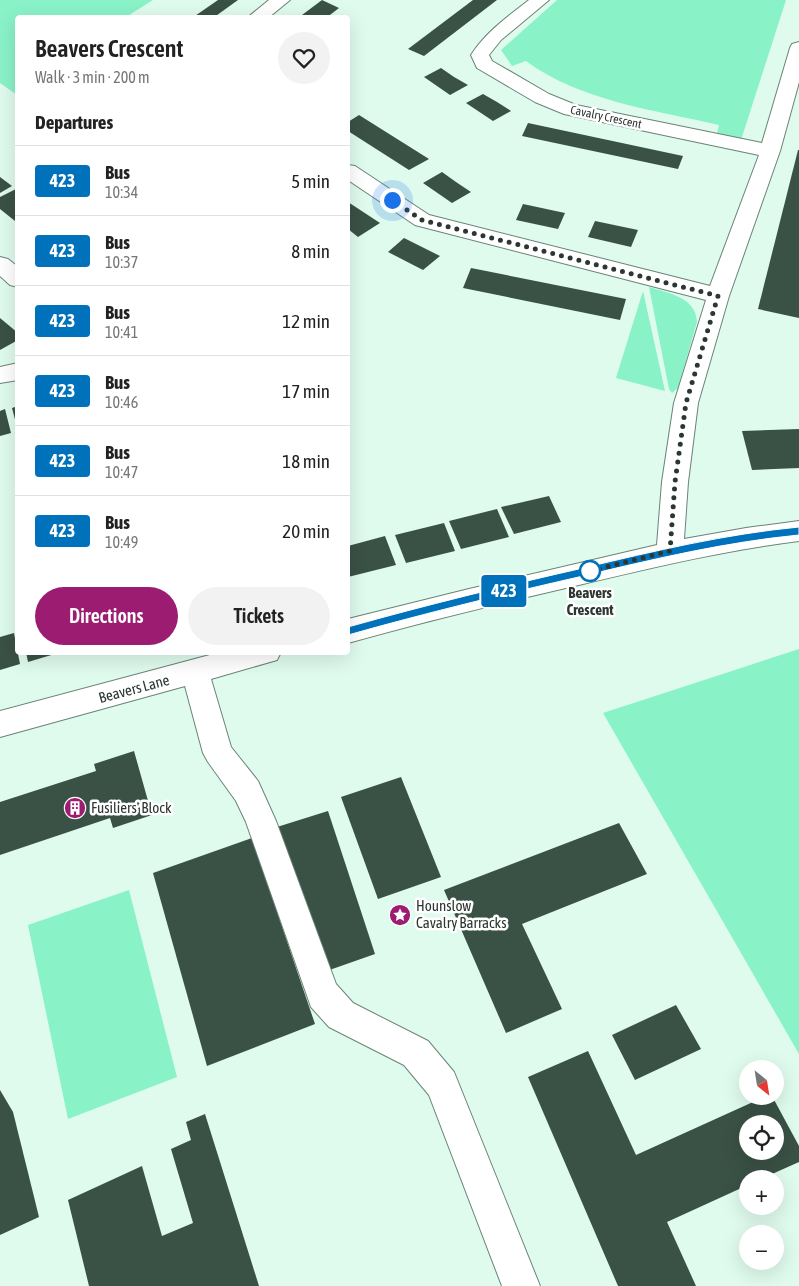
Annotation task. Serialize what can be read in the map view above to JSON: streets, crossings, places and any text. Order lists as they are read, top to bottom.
{
  "streets": {
    "street": ["Cavalry Crescent", "Beavers Lane"]
  },
  "places": {
    "other": ["Beavers Crescent"],
    "building": ["Fusiliers' Block"],
    "place": ["Hounslow Cavalry Barracks"]
  },
  "lines": ["bus line 423"],
  "north": "bottom right",
  "page": {
    "on_map": "423",
    "heading": [
      ["Beavers Crescent", "Walk · 3 min · 200 m"],
      "Departures"
    ],
    "list": [
      {
        "mark": "423",
        "name": "Bus",
        "note": "10:34",
        "value": "5 min"
      },
      {
        "mark": "423",
        "name": "Bus",
        "note": "10:37",
        "value": "8 min"
      },
      {
        "mark": "423",
        "name": "Bus",
        "note": "10:41",
        "value": "12 min"
      },
      {
        "mark": "423",
        "name": "Bus",
        "note": "10:46",
        "value": "17 min"
      },
      {
        "mark": "423",
        "name": "Bus",
        "note": "10:47",
        "value": "18 min"
      },
      {
        "mark": "423",
        "name": "Bus",
        "note": "10:49",
        "value": "20 min"
      }
    ],
    "buttons": ["Directions", "Tickets"],
    "map_buttons": ["+", "−"]
  }
}
